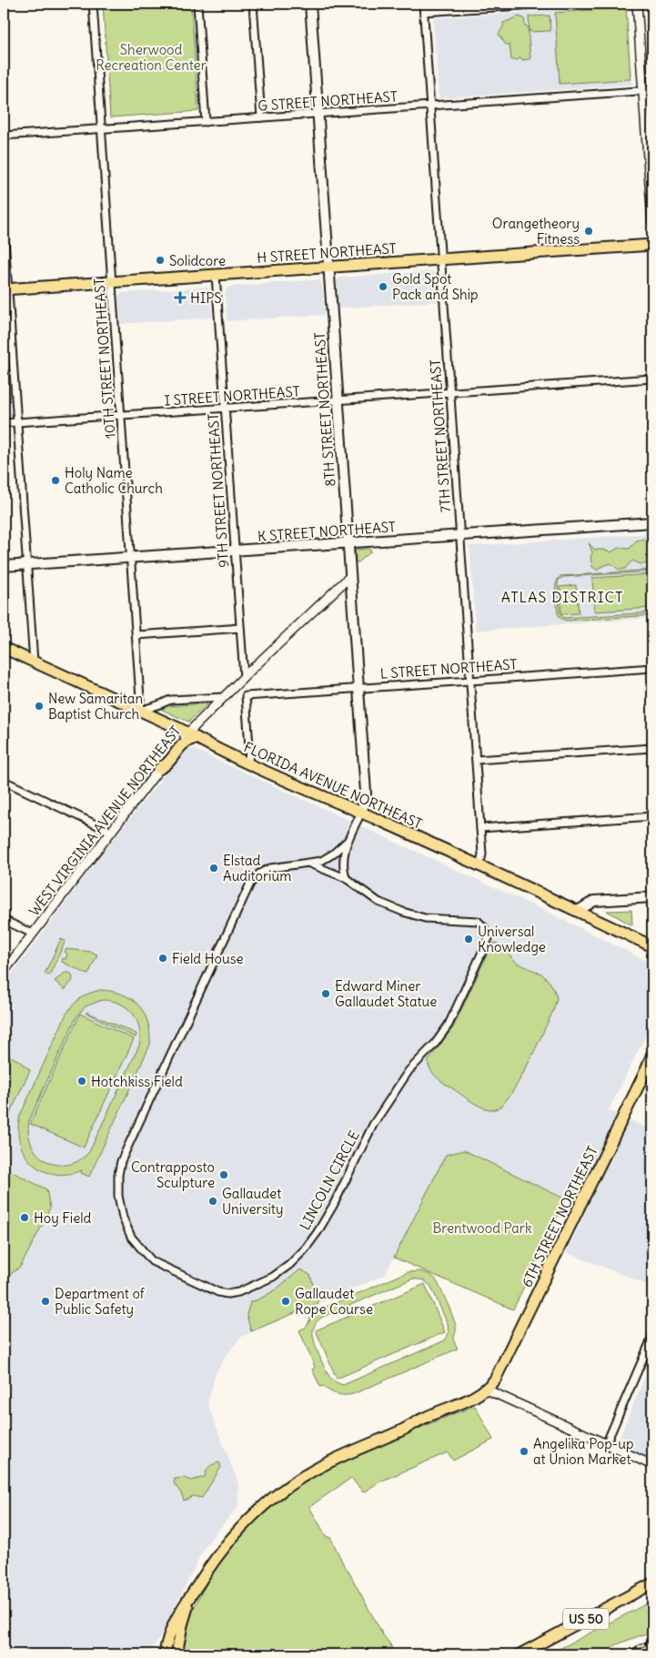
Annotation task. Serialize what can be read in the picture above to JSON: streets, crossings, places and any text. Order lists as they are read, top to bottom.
{
  "streets": {
    "main road": [
      "H STREET NORTHEAST",
      "8TH STREET NORTHEAST",
      "K STREET NORTHEAST",
      "FLORIDA AVENUE NORTHEAST",
      "6TH STREET NORTHEAST",
      "US 50"
    ],
    "street": [
      "G STREET NORTHEAST",
      "10TH STREET NORTHEAST",
      "I STREET NORTHEAST",
      "7TH STREET NORTHEAST",
      "9TH STREET NORTHEAST",
      "L STREET NORTHEAST",
      "WEST VIRGINIA AVENUE NORTHEAST",
      "LINCOLN CIRCLE"
    ]
  },
  "crossings": [
    ["G STREET NORTHEAST", "10TH STREET NORTHEAST"],
    ["G STREET NORTHEAST", "8TH STREET NORTHEAST"],
    ["G STREET NORTHEAST", "7TH STREET NORTHEAST"],
    ["H STREET NORTHEAST", "10TH STREET NORTHEAST"],
    ["H STREET NORTHEAST", "8TH STREET NORTHEAST"],
    ["H STREET NORTHEAST", "7TH STREET NORTHEAST"],
    ["H STREET NORTHEAST", "9TH STREET NORTHEAST"],
    ["10TH STREET NORTHEAST", "I STREET NORTHEAST"],
    ["10TH STREET NORTHEAST", "K STREET NORTHEAST"],
    ["10TH STREET NORTHEAST", "FLORIDA AVENUE NORTHEAST"],
    ["I STREET NORTHEAST", "8TH STREET NORTHEAST"],
    ["I STREET NORTHEAST", "7TH STREET NORTHEAST"],
    ["I STREET NORTHEAST", "9TH STREET NORTHEAST"],
    ["8TH STREET NORTHEAST", "K STREET NORTHEAST"],
    ["8TH STREET NORTHEAST", "L STREET NORTHEAST"],
    ["8TH STREET NORTHEAST", "FLORIDA AVENUE NORTHEAST"],
    ["8TH STREET NORTHEAST", "WEST VIRGINIA AVENUE NORTHEAST"],
    ["8TH STREET NORTHEAST", "LINCOLN CIRCLE"],
    ["7TH STREET NORTHEAST", "K STREET NORTHEAST"],
    ["7TH STREET NORTHEAST", "L STREET NORTHEAST"],
    ["7TH STREET NORTHEAST", "FLORIDA AVENUE NORTHEAST"],
    ["9TH STREET NORTHEAST", "K STREET NORTHEAST"],
    ["9TH STREET NORTHEAST", "WEST VIRGINIA AVENUE NORTHEAST"],
    ["L STREET NORTHEAST", "FLORIDA AVENUE NORTHEAST"],
    ["FLORIDA AVENUE NORTHEAST", "WEST VIRGINIA AVENUE NORTHEAST"],
    ["FLORIDA AVENUE NORTHEAST", "LINCOLN CIRCLE"]
  ],
  "districts": ["ATLAS DISTRICT"],
  "parks": ["Sherwood Recreation Center", "Brentwood Park"],
  "places": {
    "other": [
      "Orangetheory Fitness",
      "Solidcore",
      "Gold Spot Pack and Ship",
      "Holy Name Catholic Church",
      "New Samaritan Baptist Church",
      "Elstad Auditorium",
      "Universal Knowledge",
      "Field House",
      "Edward Miner Gallaudet Statue",
      "Hotchkiss Field",
      "Contrapposto Sculpture",
      "Gallaudet University",
      "Hoy Field",
      "Department of Public Safety",
      "Gallaudet Rope Course",
      "Angelika Pop-up at Union Market"
    ],
    "health": ["HIPS"]
  }
}
